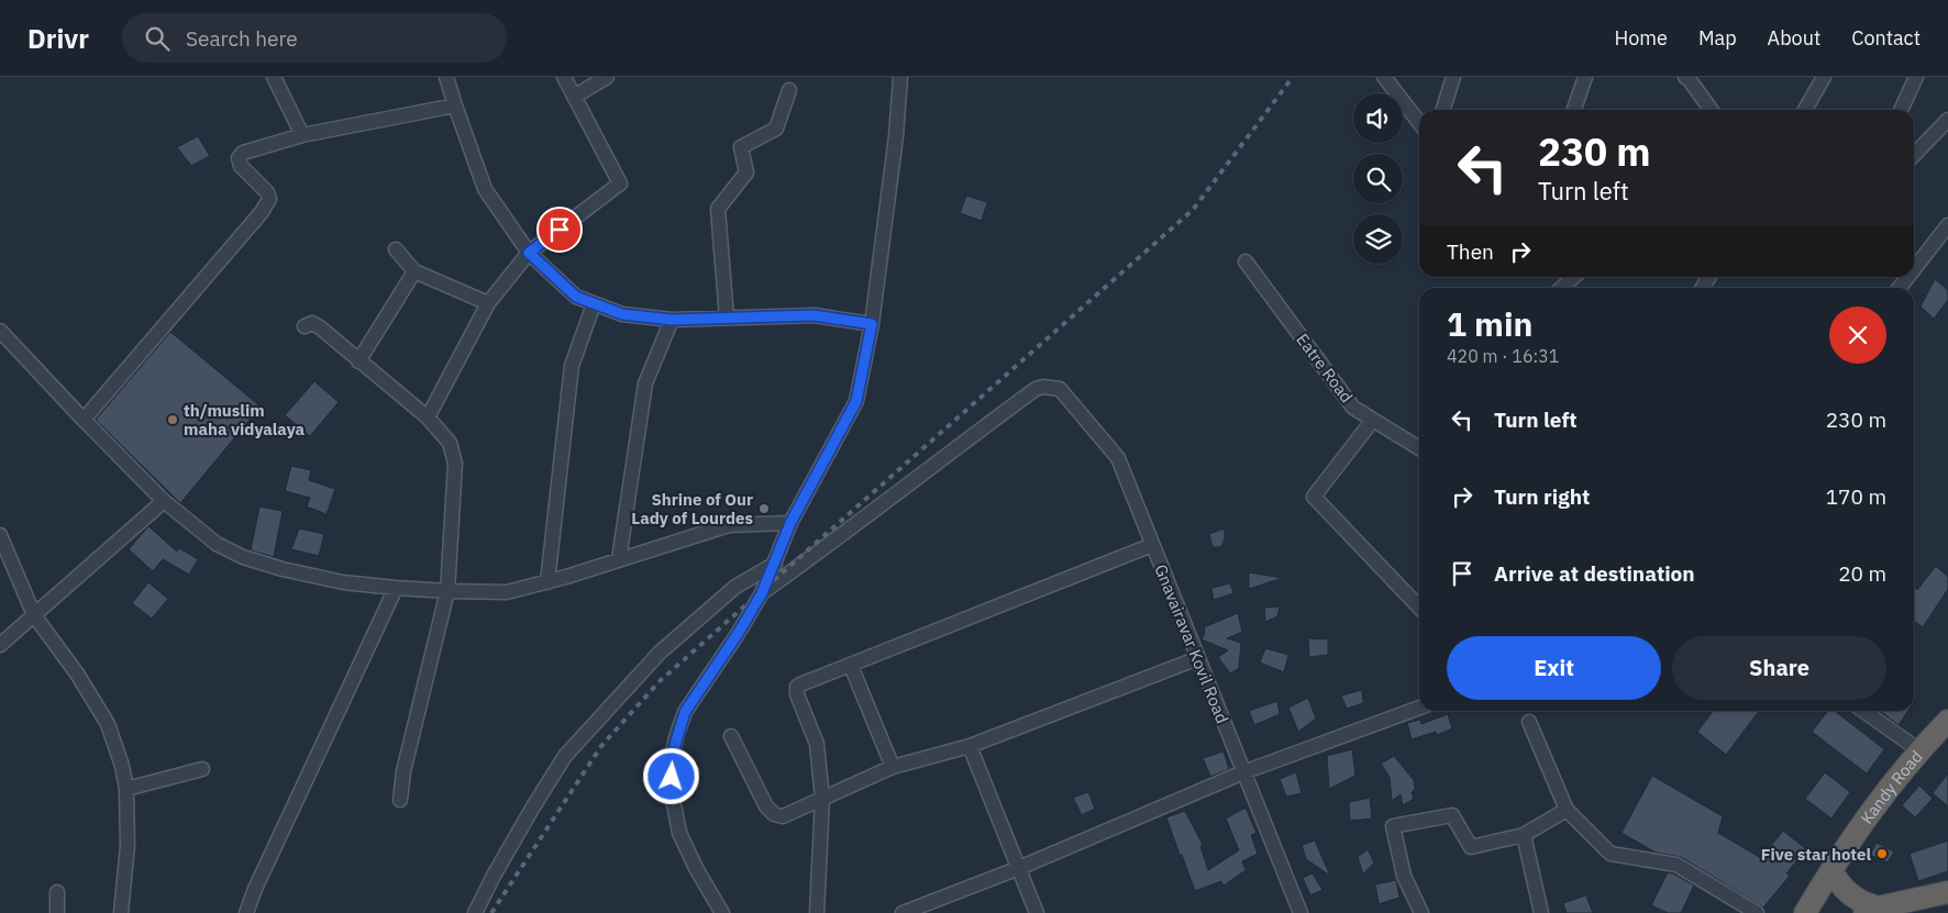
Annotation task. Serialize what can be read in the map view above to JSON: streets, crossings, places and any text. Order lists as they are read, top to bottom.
{
  "streets": {
    "highway": ["Kandy Road"],
    "street": ["Eatre Road", "Gnavairavar Kovil Road"]
  },
  "places": ["th/muslim maha vidyalaya", "Shrine of Our Lady of Lourdes", "Five star hotel"],
  "page": {
    "header": "Drivr",
    "search": "Search here",
    "nav": [
      "Home",
      "Map",
      "About",
      "Contact"
    ],
    "turn": ["230 m", "Turn left"],
    "then": "Then",
    "heading": ["1 min", "420 m · 16:31"],
    "list": [
      {
        "name": "Turn left",
        "value": "230 m"
      },
      {
        "name": "Turn right",
        "value": "170 m"
      },
      {
        "name": "Arrive at destination",
        "value": "20 m"
      }
    ],
    "buttons": ["Exit", "Share"]
  }
}
